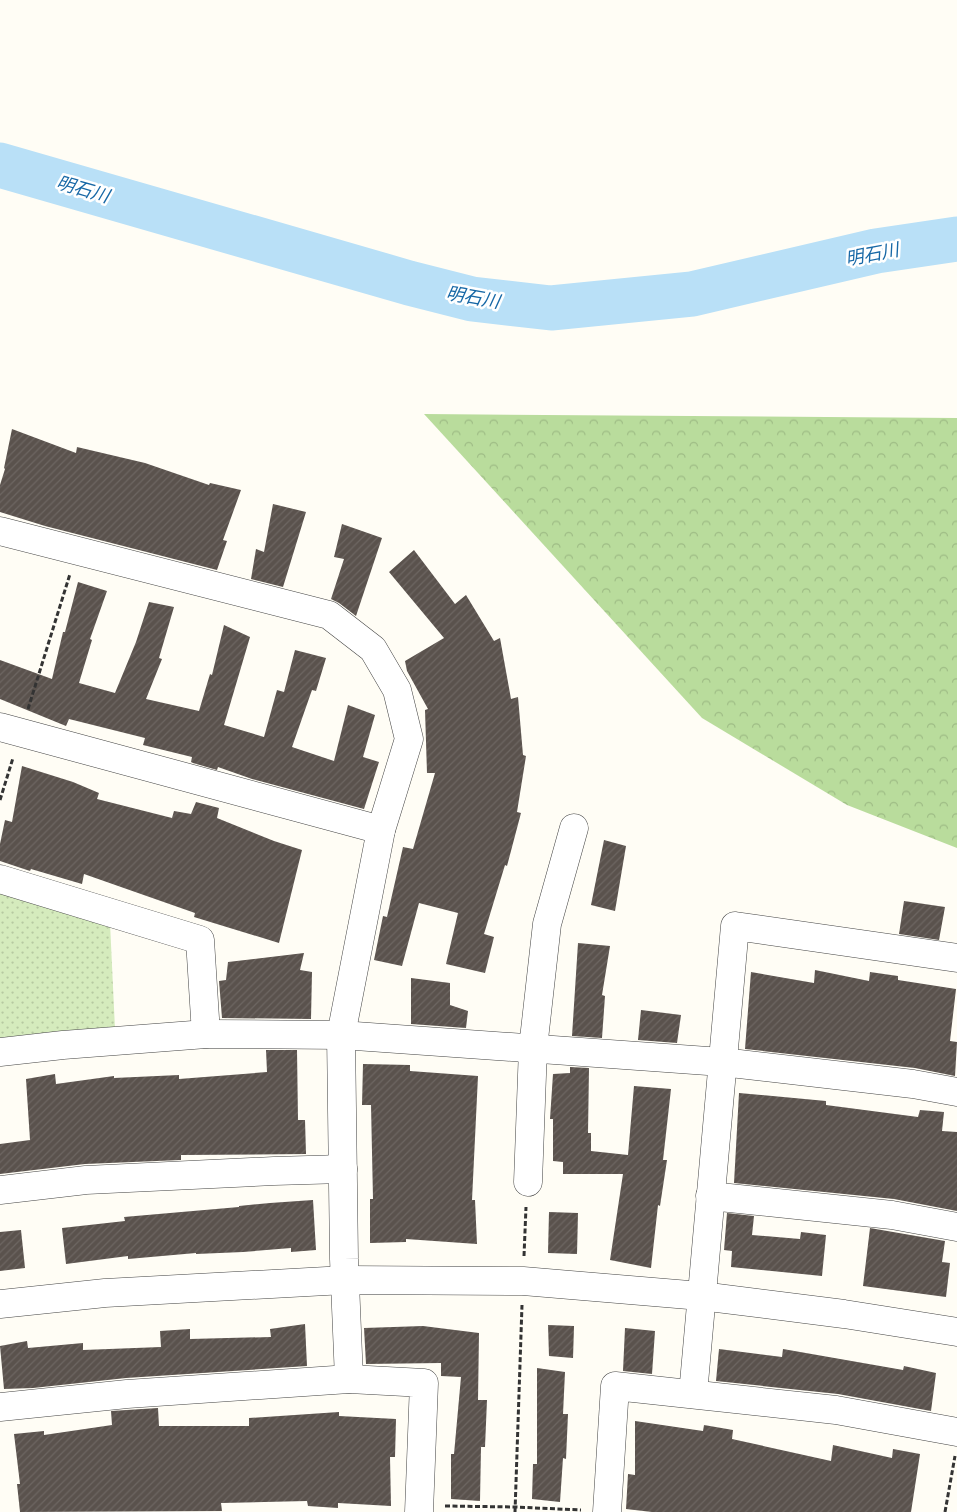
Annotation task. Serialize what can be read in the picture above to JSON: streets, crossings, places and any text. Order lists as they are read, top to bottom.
{
  "water": ["明石川"]
}
